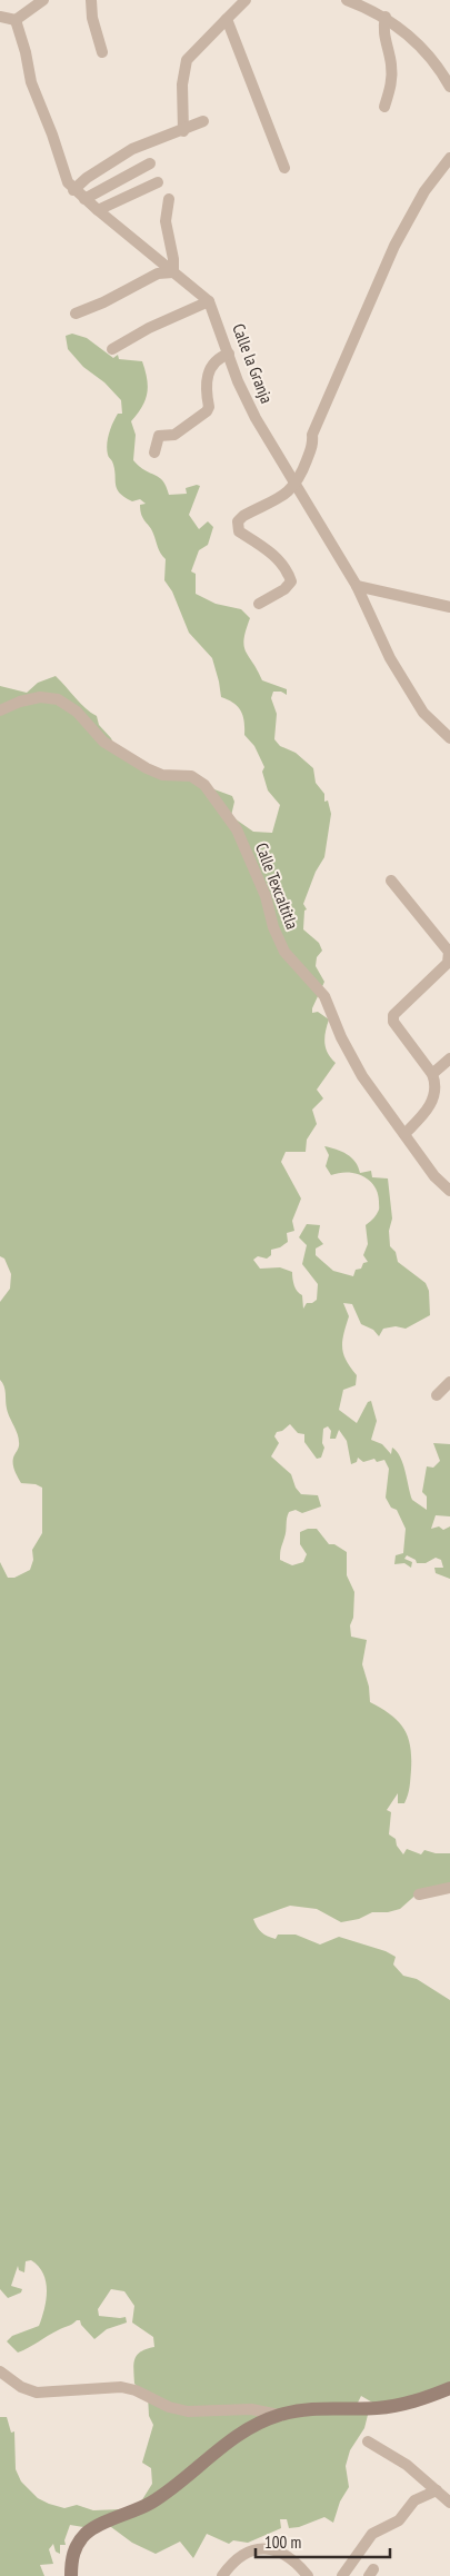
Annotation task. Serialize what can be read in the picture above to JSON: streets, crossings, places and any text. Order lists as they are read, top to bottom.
{
  "streets": {
    "street": ["Calle la Granja", "Calle Texcaltitla"]
  },
  "scale_bar": "100 m"
}
